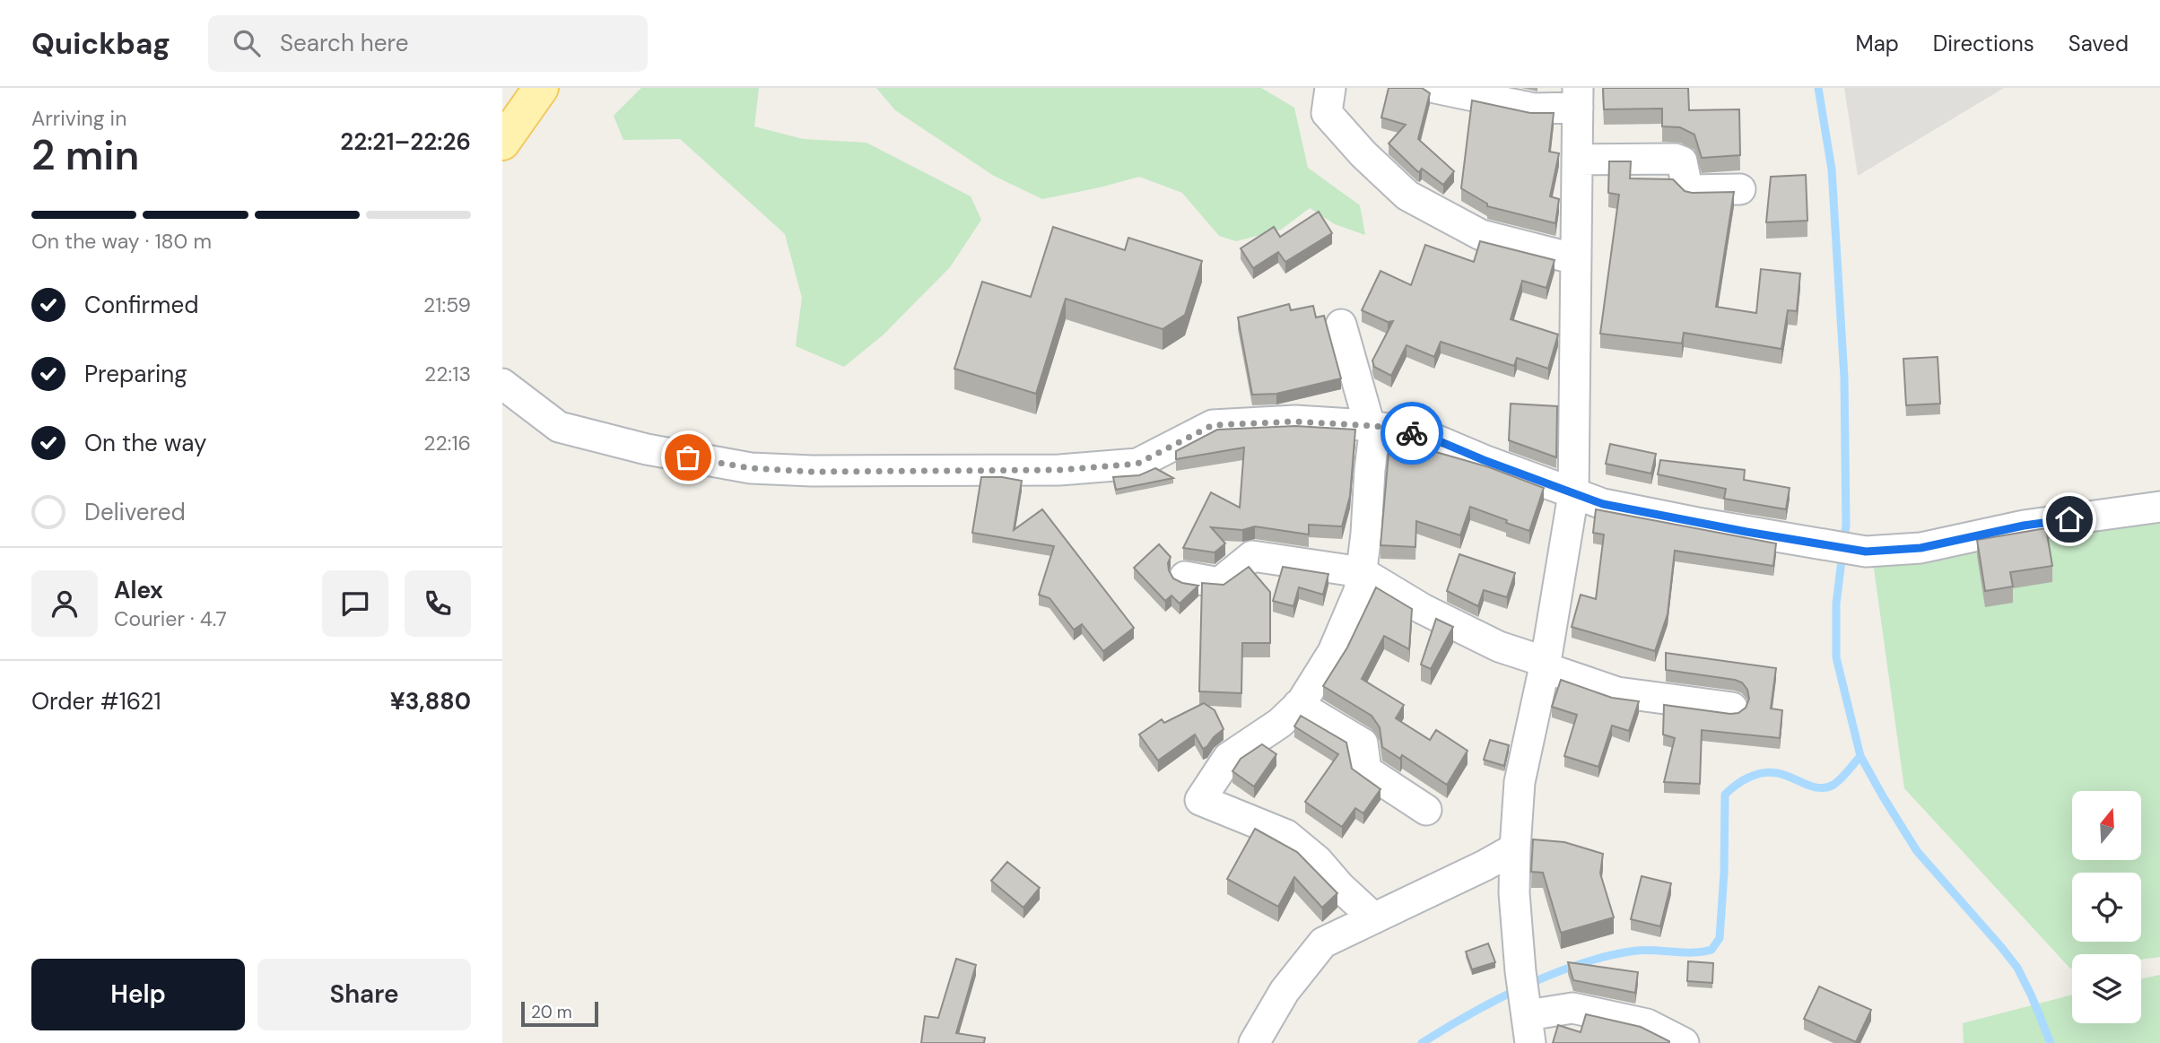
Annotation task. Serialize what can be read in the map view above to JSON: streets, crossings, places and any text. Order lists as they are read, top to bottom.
{
  "scale_bar": "20 m",
  "north": "top",
  "page": {
    "header": "Quickbag",
    "search": "Search here",
    "nav": ["Map", "Directions", "Saved"],
    "heading": ["2 min", "Arriving in", "22:21–22:26"],
    "panel": [
      "Alex",
      "Courier · 4.7",
      "Order #1621",
      "¥3,880"
    ],
    "bar": "On the way · 180 m",
    "list": [
      ["Confirmed", "21:59"],
      ["Preparing", "22:13"],
      ["On the way", "22:16"],
      "Delivered"
    ],
    "buttons": ["Help", "Share"],
    "scale": "20 m"
  }
}
